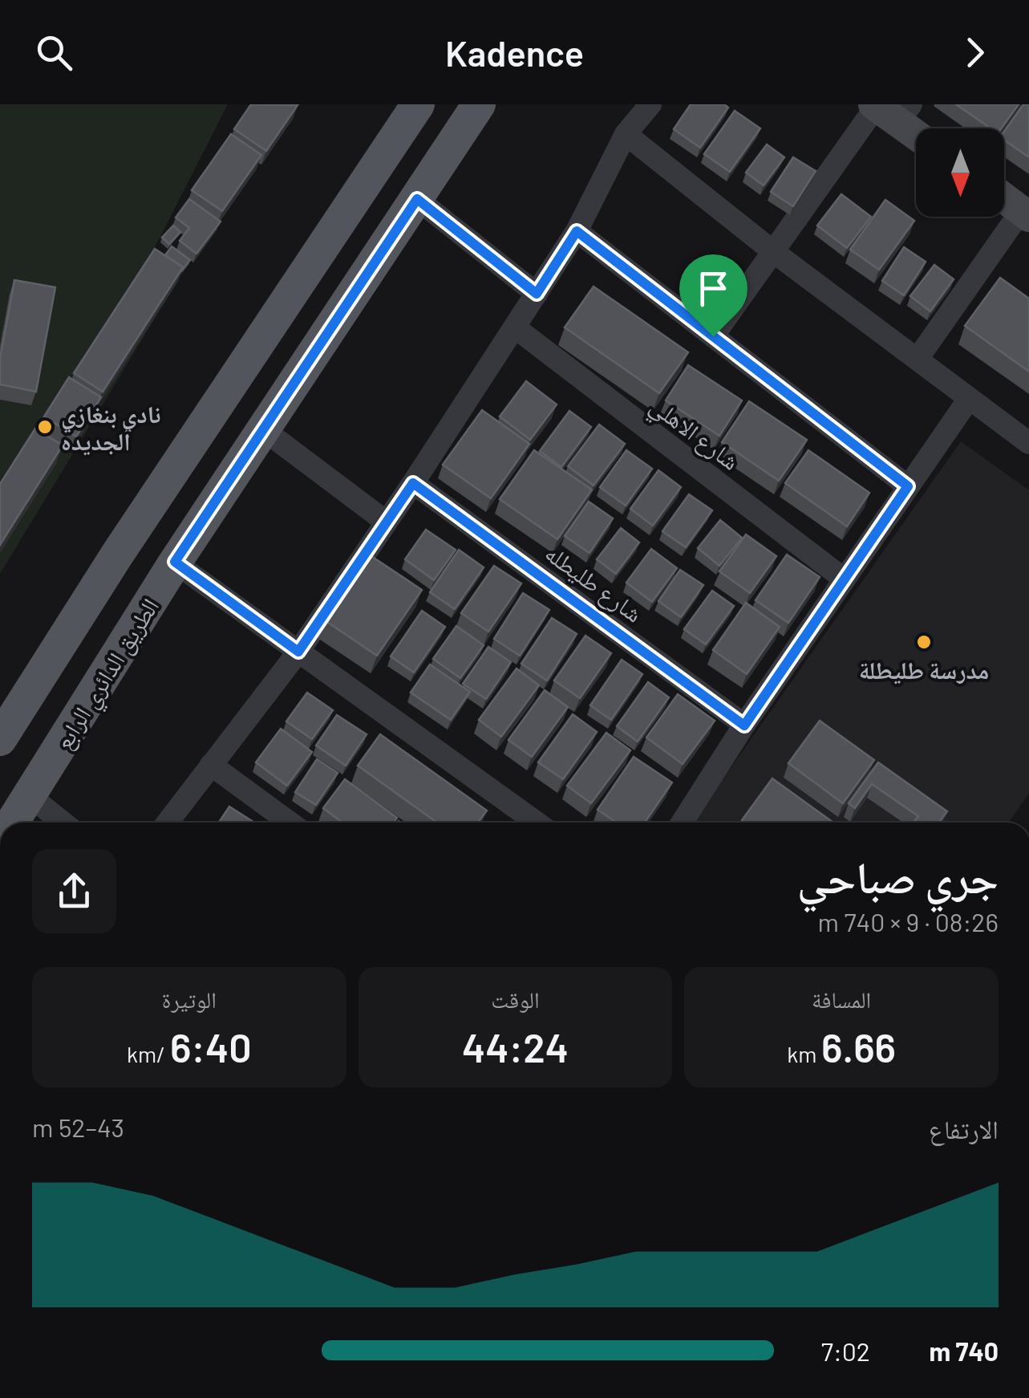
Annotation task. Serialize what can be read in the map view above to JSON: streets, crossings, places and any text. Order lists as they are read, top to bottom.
{
  "streets": {
    "main road": ["الطريق الدائري الرابع"],
    "street": ["شارع الاهلي", "شارع طليطله"]
  },
  "places": ["نادي بنغازي الجديده", "مدرسة طليطلة"],
  "north": "bottom",
  "page": {
    "header": "Kadence",
    "heading": ["جري صباحي", "08:26 · 9 × 740 m"],
    "stats": [
      ["المسافة", "6.66 km"],
      ["الوقت", "44:24"],
      ["الوتيرة", "6:40 /km"]
    ],
    "chart": ["الارتفاع", "43–52 m"],
    "list": [
      {
        "name": "740 m",
        "note": "7:02"
      }
    ]
  }
}
